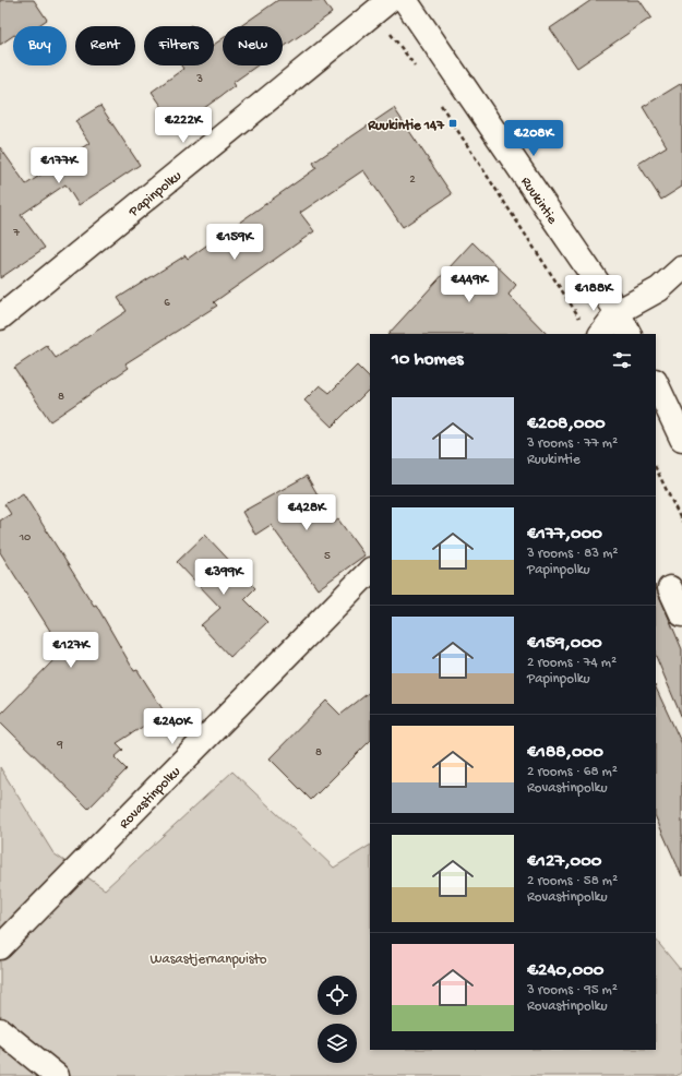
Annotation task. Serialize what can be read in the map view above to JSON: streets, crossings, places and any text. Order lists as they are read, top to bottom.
{
  "streets": {
    "street": ["Papinpolku", "Ruukintie", "Rovastinpolku"]
  },
  "parks": ["Wasastjernanpuisto"],
  "places": {
    "transit": ["Ruukintie 147"]
  },
  "house_numbers": [
    "3",
    "2",
    "7",
    "6",
    "8",
    "10",
    "5",
    "9",
    "8"
  ],
  "page": {
    "chip": [
      "Buy",
      "Rent",
      "Filters",
      "New"
    ],
    "price": [
      "€222K",
      "€208K",
      "€177K",
      "€159K",
      "€449K",
      "€188K",
      "€428K",
      "€399K",
      "€127K",
      "€240K"
    ],
    "heading": "10 homes",
    "list": [
      {
        "name": "€208,000",
        "note": "3 rooms · 77 m² · Ruukintie"
      },
      {
        "name": "€177,000",
        "note": "3 rooms · 83 m² · Papinpolku"
      },
      {
        "name": "€159,000",
        "note": "2 rooms · 74 m² · Papinpolku"
      },
      {
        "name": "€188,000",
        "note": "2 rooms · 68 m² · Rovastinpolku"
      },
      {
        "name": "€127,000",
        "note": "2 rooms · 58 m² · Rovastinpolku"
      },
      {
        "name": "€240,000",
        "note": "3 rooms · 95 m² · Rovastinpolku"
      }
    ]
  }
}
